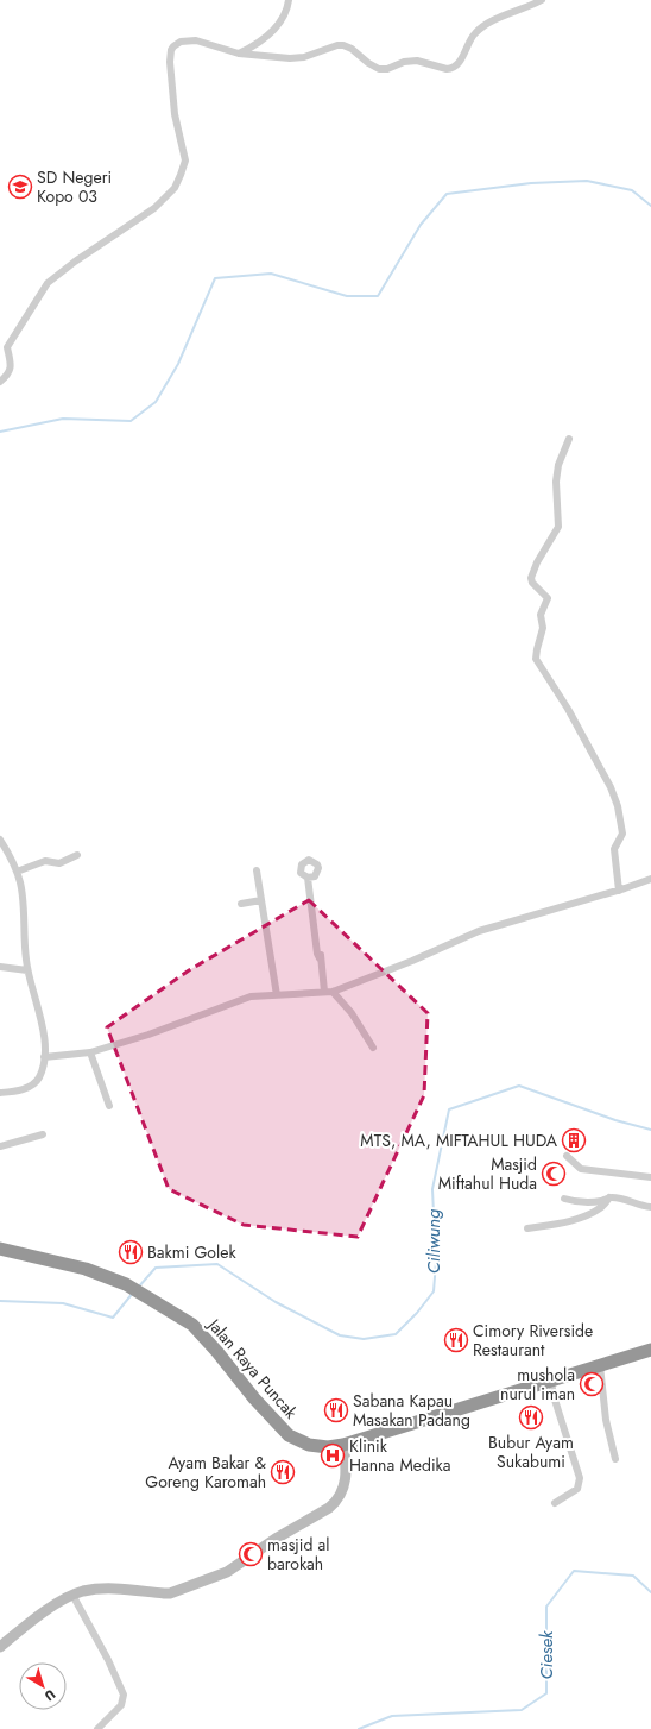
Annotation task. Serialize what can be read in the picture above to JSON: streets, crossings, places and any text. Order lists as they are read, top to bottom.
{
  "streets": {
    "highway": ["Jalan Raya Puncak"]
  },
  "water": ["Ciliwung", "Ciesek"],
  "places": {
    "school or university": ["SD Negeri Kopo 03"],
    "building": ["MTS, MA, MIFTAHUL HUDA"],
    "mosque": ["Masjid Miftahul Huda", "mushola nurul iman", "masjid al barokah"],
    "restaurant": [
      "Bakmi Golek",
      "Cimory Riverside Restaurant",
      "Sabana Kapau Masakan Padang",
      "Bubur Ayam Sukabumi",
      "Ayam Bakar & Goreng Karomah"
    ],
    "hospital": ["Klinik Hanna Medika"]
  },
  "north": "bottom right"
}
